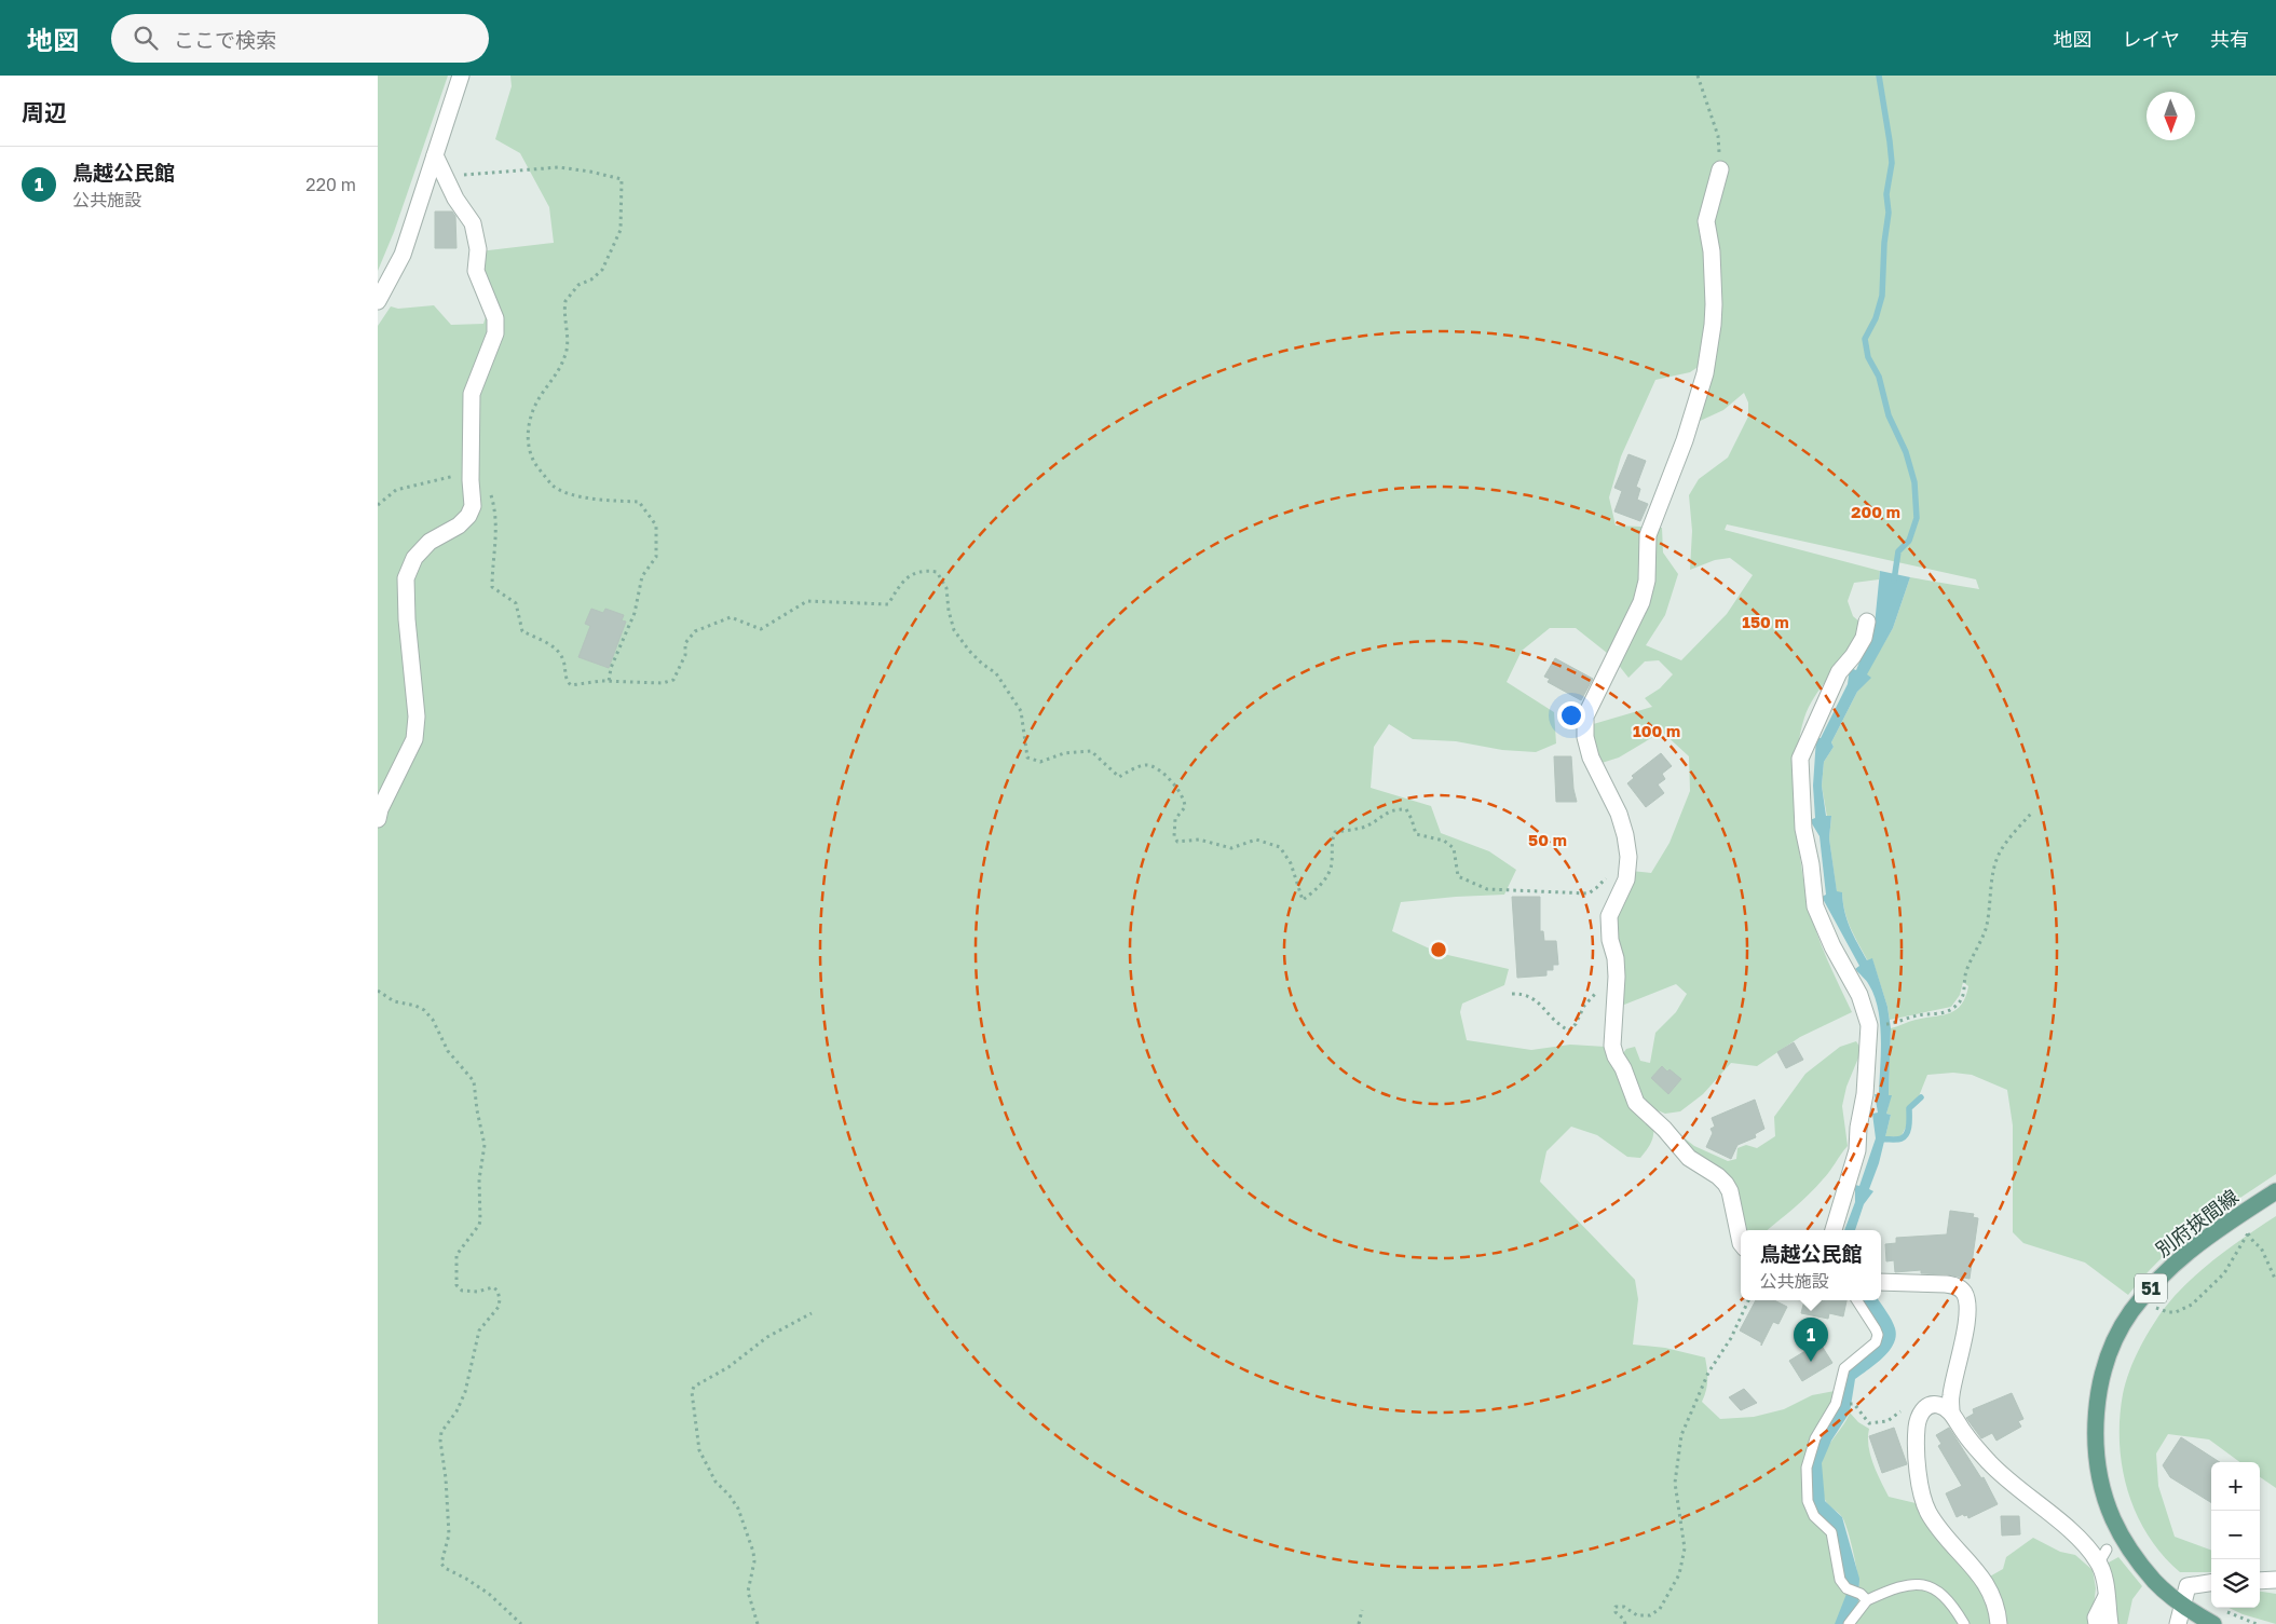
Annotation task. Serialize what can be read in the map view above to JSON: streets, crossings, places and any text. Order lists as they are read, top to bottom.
{
  "streets": {
    "main road": ["別府挾間線", "51"]
  },
  "north": "bottom",
  "page": {
    "header": "地図",
    "search": "ここで検索",
    "nav": ["地図", "レイヤ", "共有"],
    "heading": "周辺",
    "list": [
      {
        "mark": "1",
        "name": "鳥越公民館",
        "note": "公共施設",
        "value": "220 m"
      }
    ],
    "popup": ["鳥越公民館", "公共施設"],
    "pins": "1",
    "map_buttons": ["+", "−"]
  },
  "rings": [
    "200 m",
    "150 m",
    "100 m",
    "50 m"
  ]
}
